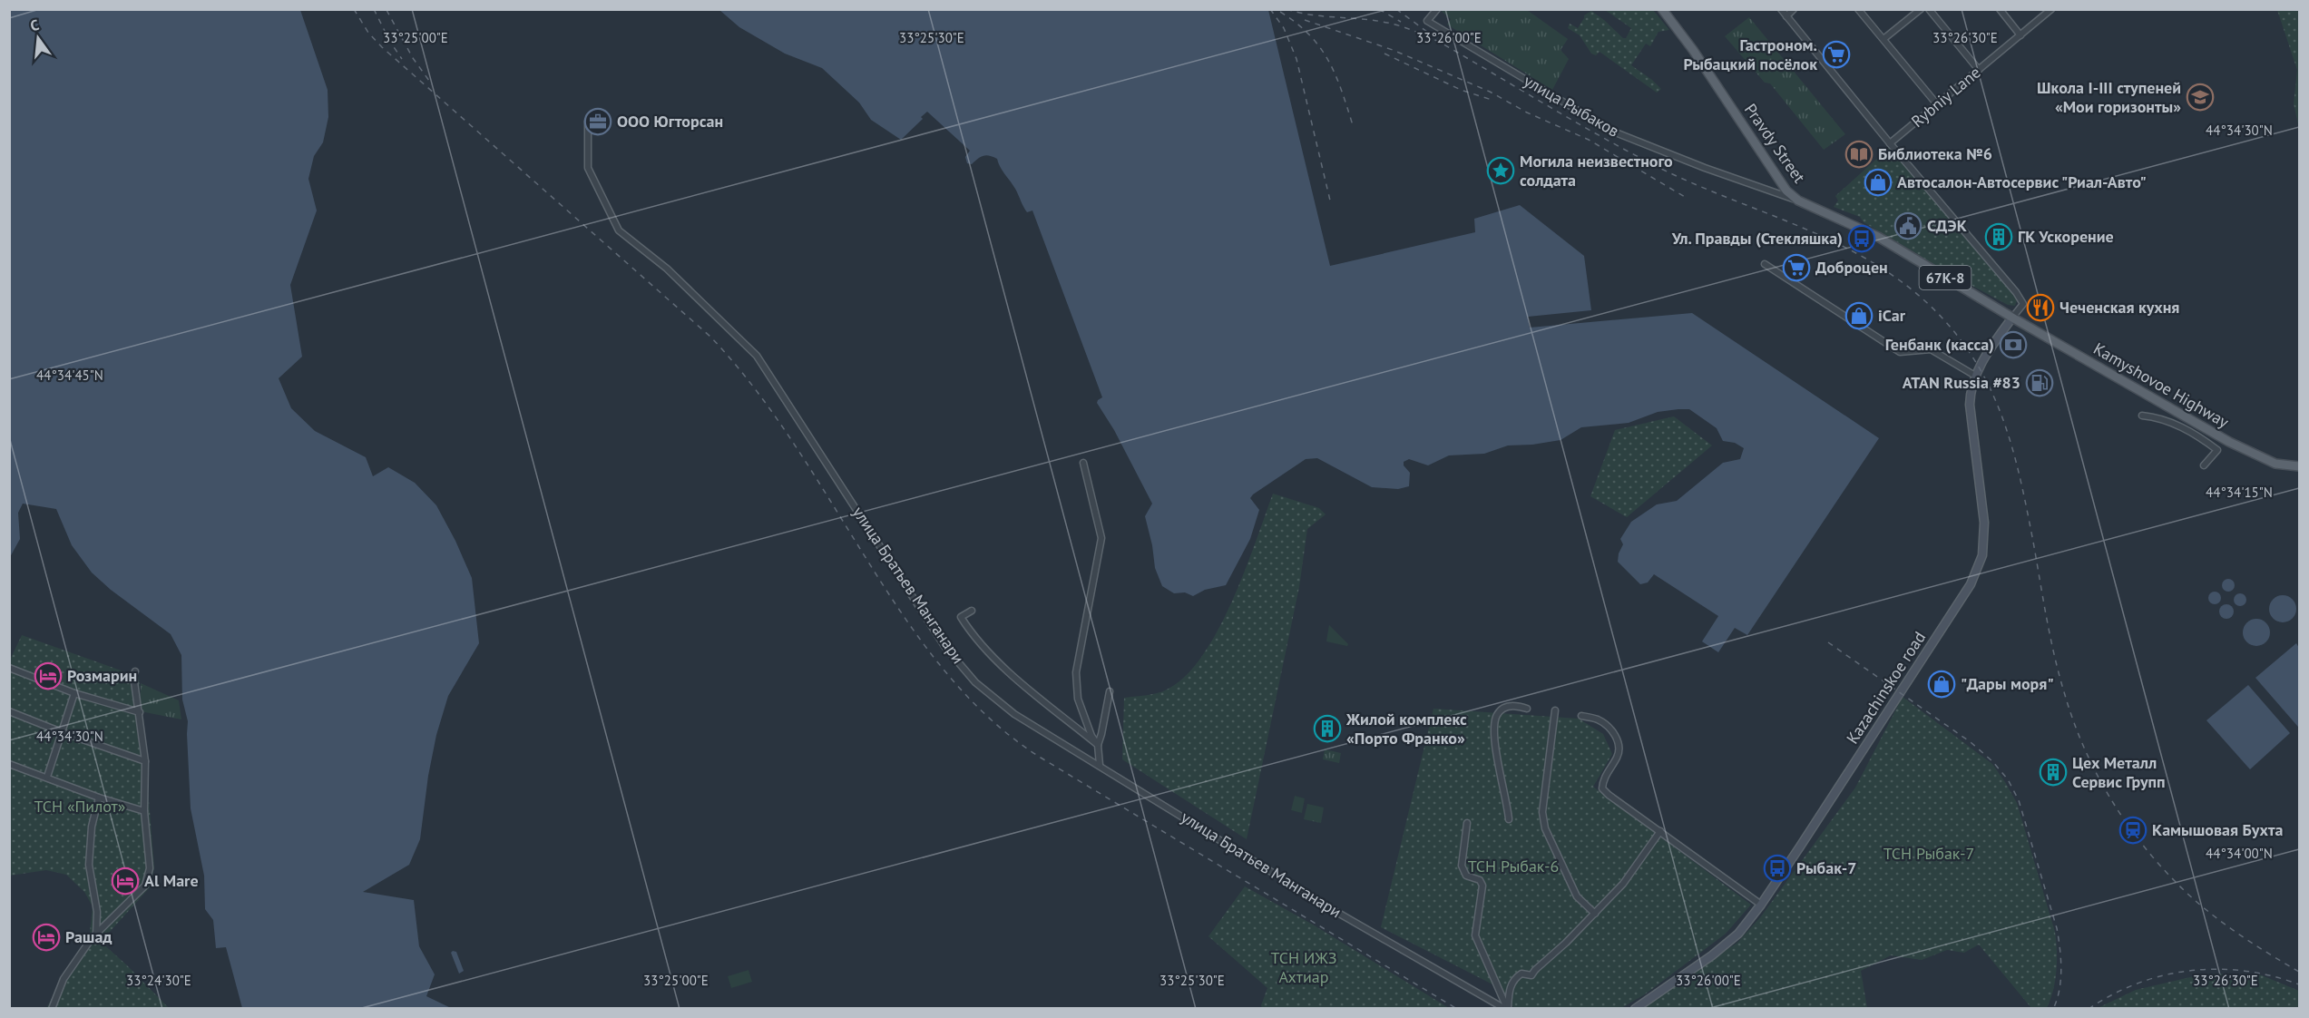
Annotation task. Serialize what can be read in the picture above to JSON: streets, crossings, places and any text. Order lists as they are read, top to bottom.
{
  "streets": {
    "main road": [
      "Pravdy Street",
      "67К-8",
      "Kamyshovoe Highway",
      "Kazachinskoe road"
    ],
    "street": ["Rybniy Lane", "улица Рыбаков", "улица Братьев Манганари"]
  },
  "crossings": [
    ["улица Рыбаков", "Pravdy Street"],
    ["Pravdy Street", "Kamyshovoe Highway"],
    ["Pravdy Street", "Kazachinskoe road"],
    ["Kamyshovoe Highway", "Kazachinskoe road"]
  ],
  "parks": [
    "ТСН «Пилот»",
    "ТСН Рыбак-7",
    "ТСН Рыбак-6",
    "ТСН ИЖЗ Ахтиар"
  ],
  "places": {
    "supermarket": ["Гастроном. Рыбацкий посёлок", "Доброцен"],
    "school or university": ["Школа I-III ступеней «Мои горизонты»"],
    "office": ["ООО Югторсан"],
    "library": ["Библиотека №6"],
    "place": ["Могила неизвестного солдата"],
    "shop": ["Автосалон-Автосервис \"Риал-Авто\"", "iCar", "\"Дары моря\""],
    "public building": ["СДЭК"],
    "building": ["ГК Ускорение", "Жилой комплекс «Порто Франко»", "Цех Металл Сервис Групп"],
    "bus stop": ["Ул. Правды (Стекляшка)", "Рыбак-7"],
    "restaurant": ["Чеченская кухня"],
    "bank": ["Генбанк (касса)"],
    "fuel station": ["ATAN Russia #83"],
    "hotel": ["Розмарин", "Al Mare", "Рашад"],
    "station": ["Камышовая Бухта"]
  },
  "north": "top",
  "coordinates": [
    "33°25'00\"E",
    "33°25'30\"E",
    "33°26'00\"E",
    "33°26'30\"E",
    "44°34'30\"N",
    "44°34'45\"N",
    "44°34'15\"N",
    "44°34'00\"N",
    "33°24'30\"E"
  ]
}
